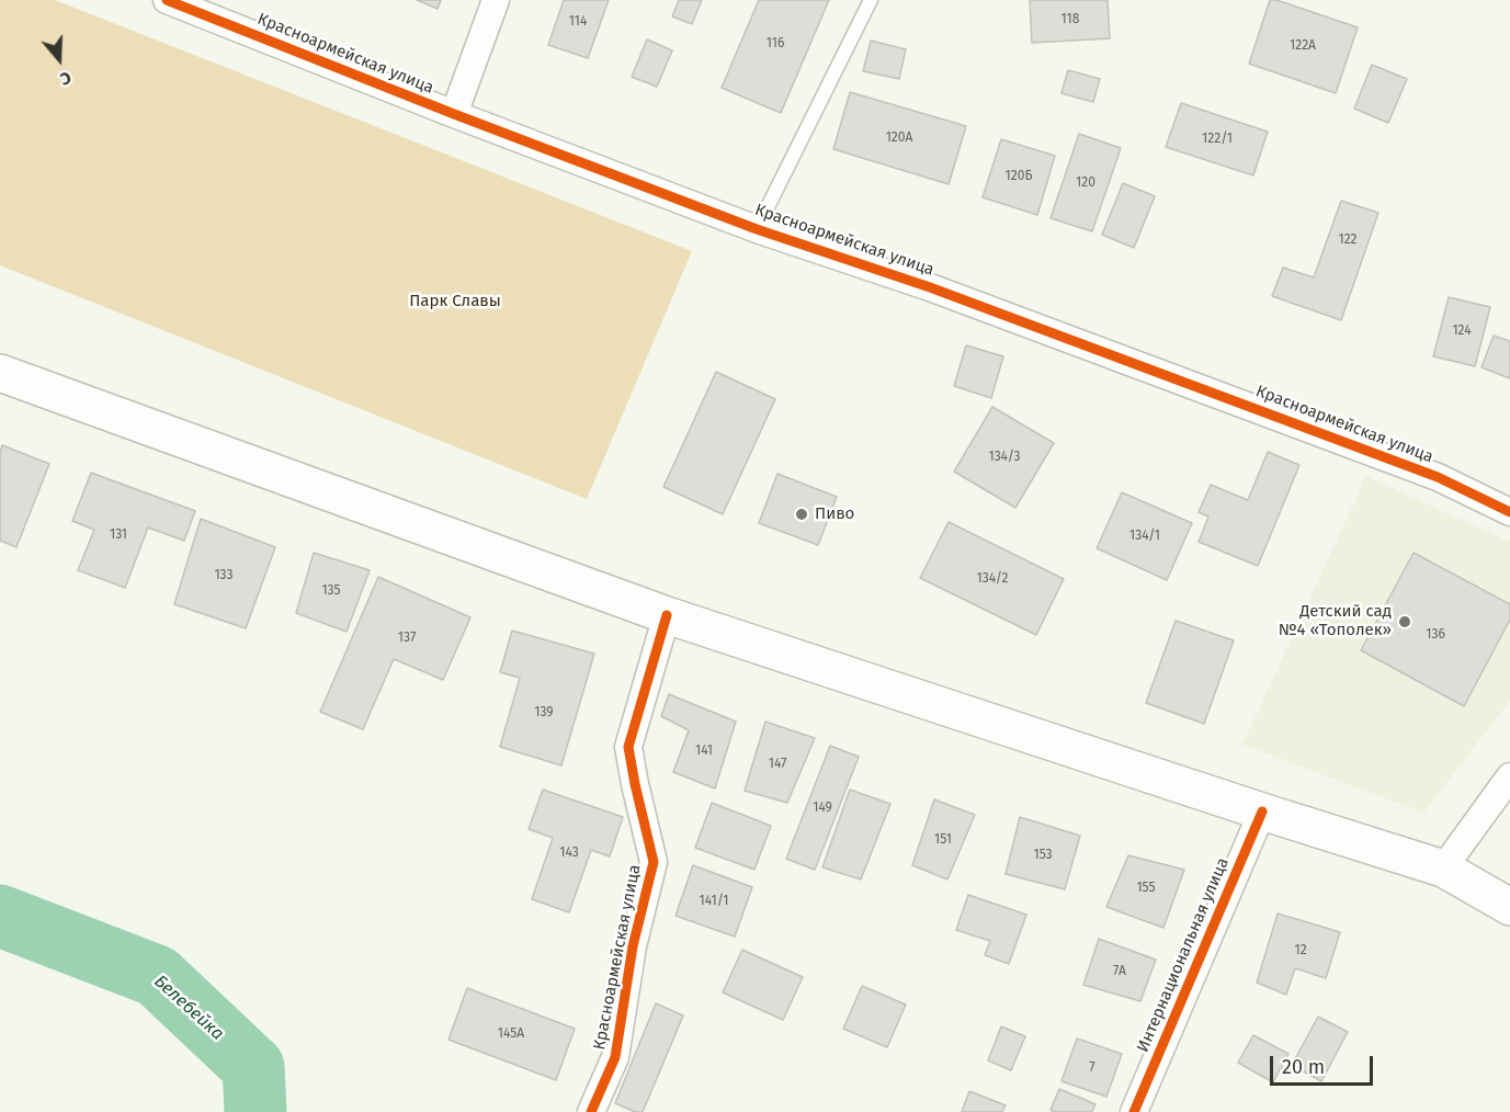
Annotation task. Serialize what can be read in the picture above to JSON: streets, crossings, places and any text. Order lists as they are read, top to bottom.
{
  "streets": {
    "street": ["Красноармейская улица", "Интернациональная улица"]
  },
  "water": ["Белебейка"],
  "parks": ["Парк Славы"],
  "places": ["Пиво", "Детский сад №4 «Тополек»"],
  "house_numbers": [
    "118",
    "114",
    "116",
    "122А",
    "120А",
    "122/1",
    "120Б",
    "120",
    "122",
    "124",
    "134/3",
    "131",
    "134/1",
    "133",
    "134/2",
    "135",
    "136",
    "137",
    "139",
    "141",
    "147",
    "149",
    "151",
    "143",
    "153",
    "155",
    "141/1",
    "12",
    "7А",
    "145А",
    "7"
  ],
  "scale_bar": "20 m",
  "north": "bottom"
}
